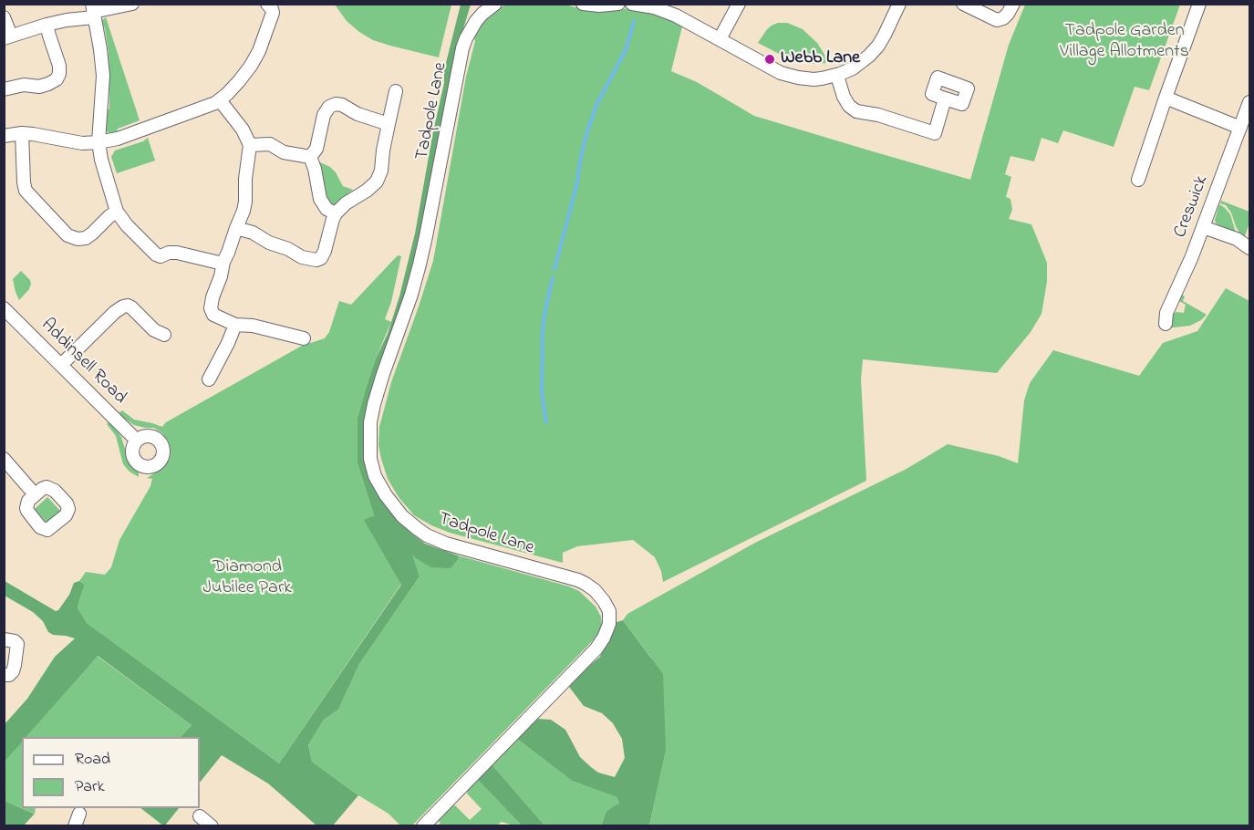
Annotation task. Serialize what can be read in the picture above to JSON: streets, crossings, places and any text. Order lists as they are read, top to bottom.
{
  "streets": {
    "street": ["Tadpole Lane", "Creswick", "Addinsell Road"]
  },
  "parks": ["Tadpole Garden Village Allotments", "Diamond Jubilee Park"],
  "places": ["Webb Lane"],
  "legend": ["Road", "Park"]
}
